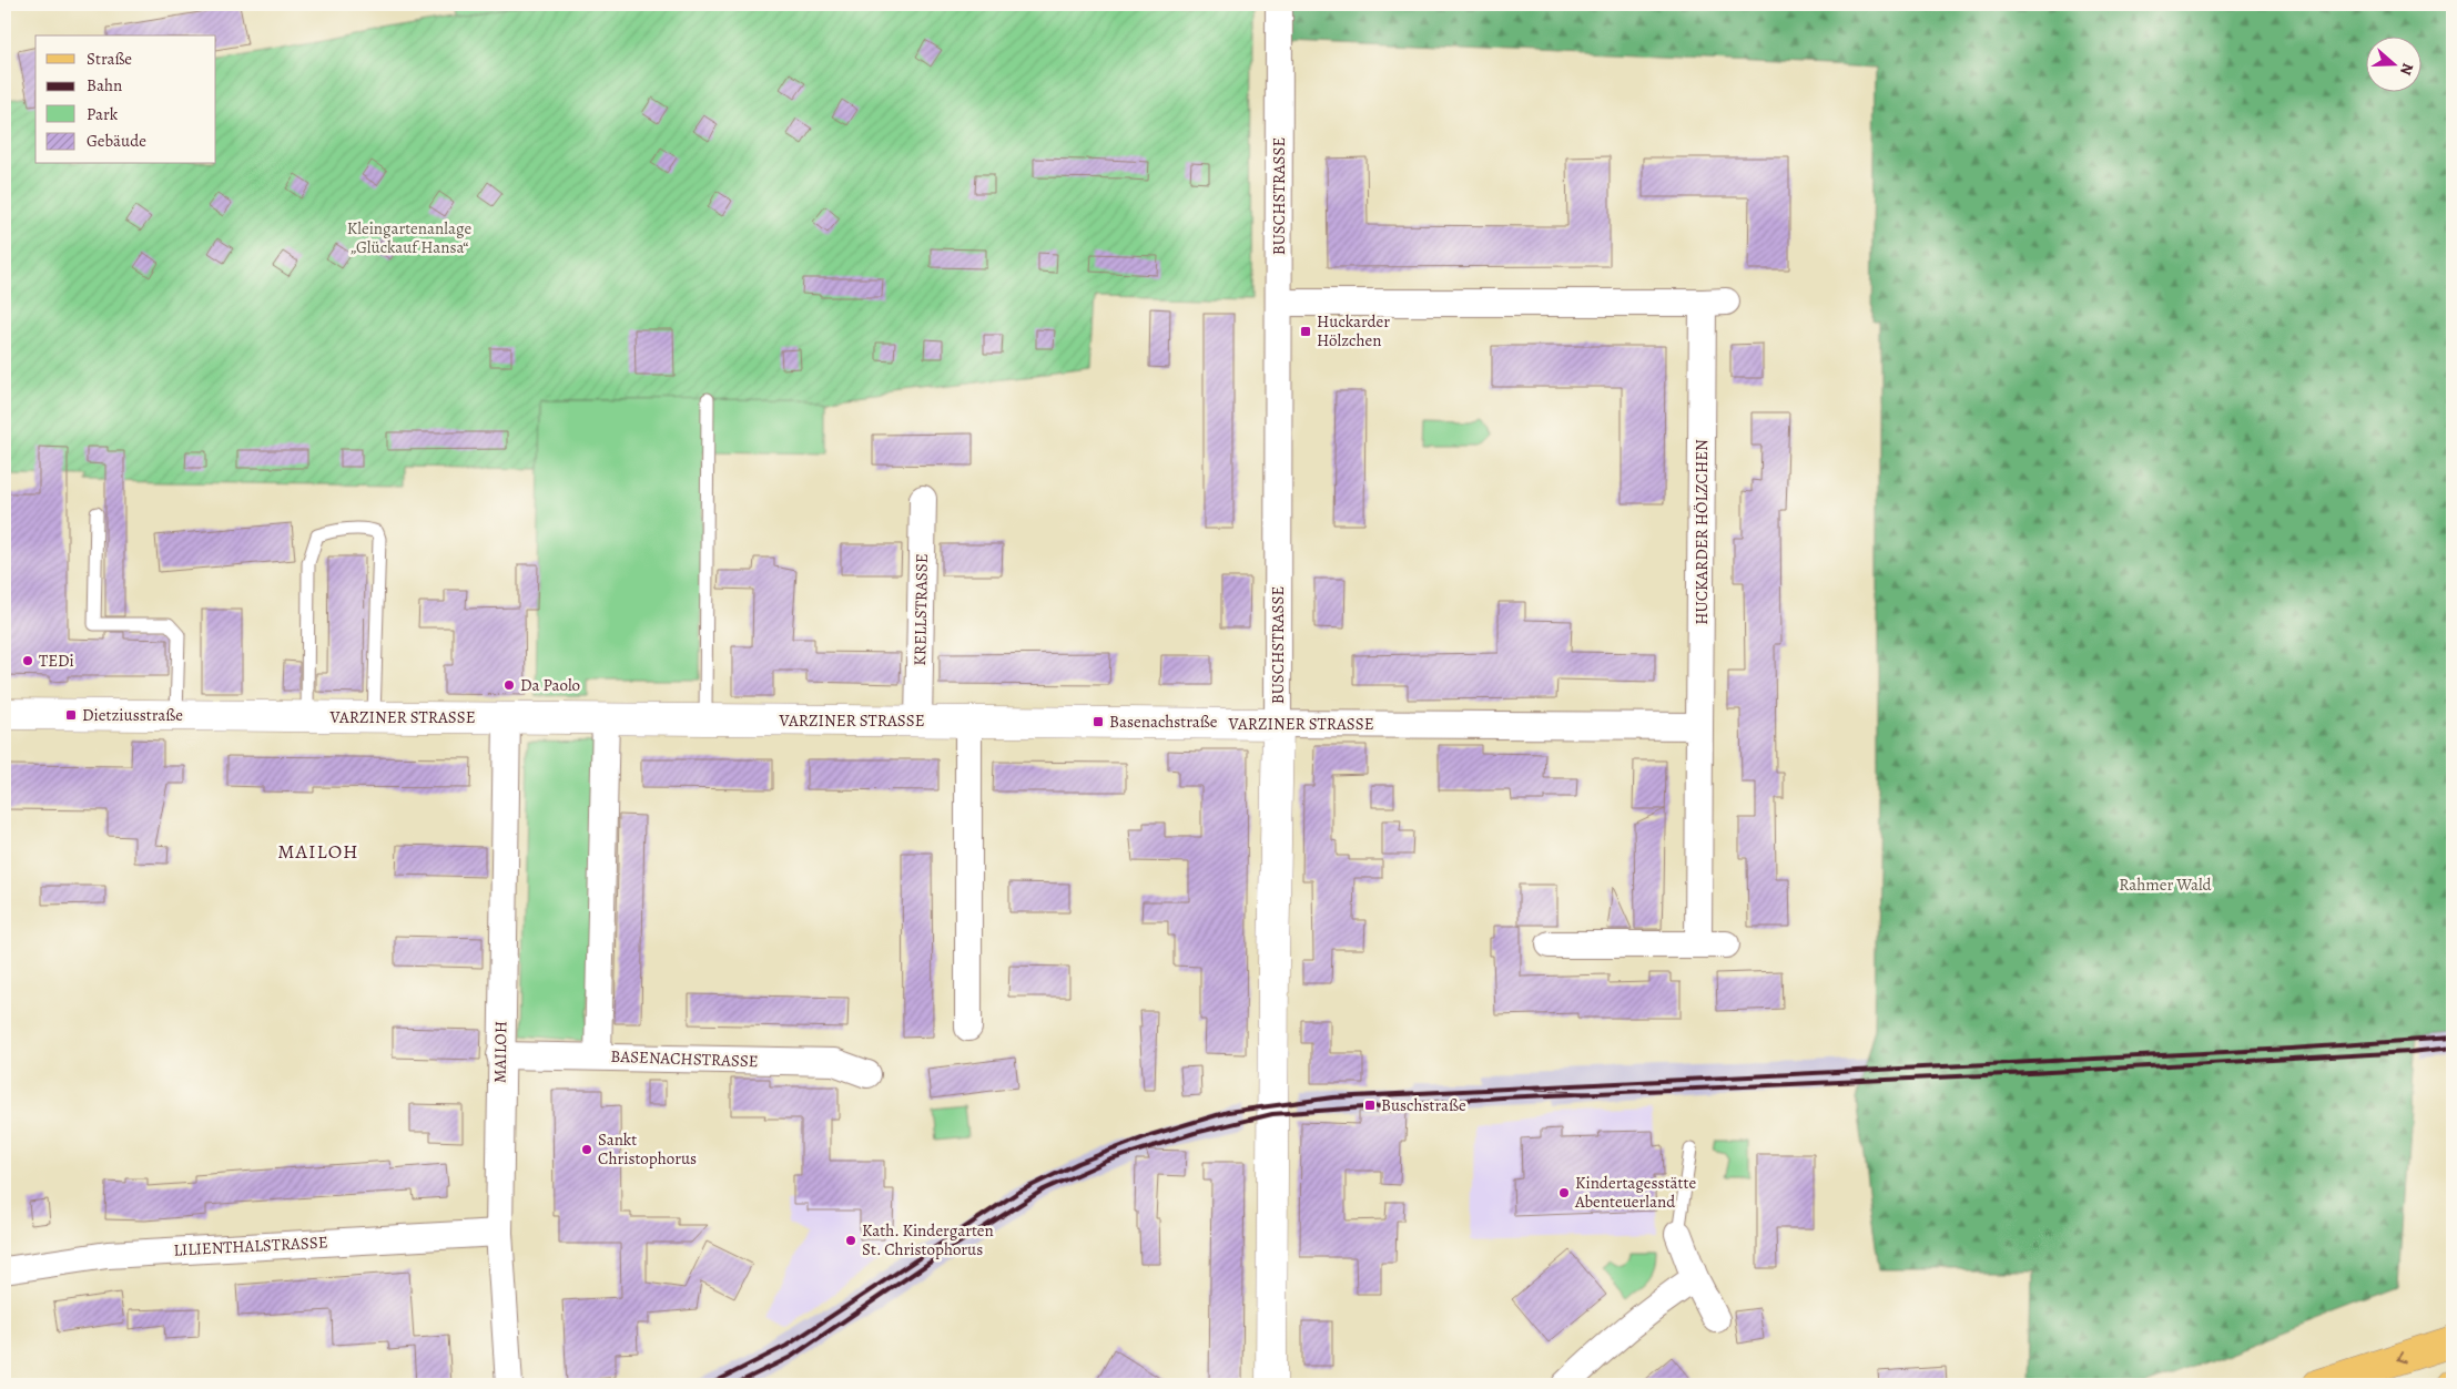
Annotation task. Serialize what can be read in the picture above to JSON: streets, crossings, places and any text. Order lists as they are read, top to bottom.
{
  "streets": {
    "street": [
      "BUSCHSTRASSE",
      "HUCKARDER HÖLZCHEN",
      "KRELLSTRASSE",
      "VARZINER STRASSE",
      "MAILOH",
      "BASENACHSTRASSE",
      "LILIENTHALSTRASSE"
    ]
  },
  "crossings": [
    ["BUSCHSTRASSE", "HUCKARDER HÖLZCHEN"],
    ["BUSCHSTRASSE", "VARZINER STRASSE"],
    ["HUCKARDER HÖLZCHEN", "VARZINER STRASSE"],
    ["KRELLSTRASSE", "VARZINER STRASSE"],
    ["VARZINER STRASSE", "MAILOH"],
    ["MAILOH", "BASENACHSTRASSE"],
    ["MAILOH", "LILIENTHALSTRASSE"]
  ],
  "districts": ["MAILOH"],
  "parks": ["Kleingartenanlage „Glückauf Hansa“", "Rahmer Wald"],
  "places": {
    "transit": [
      "Huckarder Hölzchen",
      "Dietziusstraße",
      "Basenachstraße",
      "Buschstraße"
    ],
    "other": [
      "TEDi",
      "Da Paolo",
      "Sankt Christophorus",
      "Kindertagesstätte Abenteuerland",
      "Kath. Kindergarten St. Christophorus"
    ]
  },
  "legend": [
    "Straße",
    "Bahn",
    "Park",
    "Gebäude"
  ],
  "north": "right"
}
